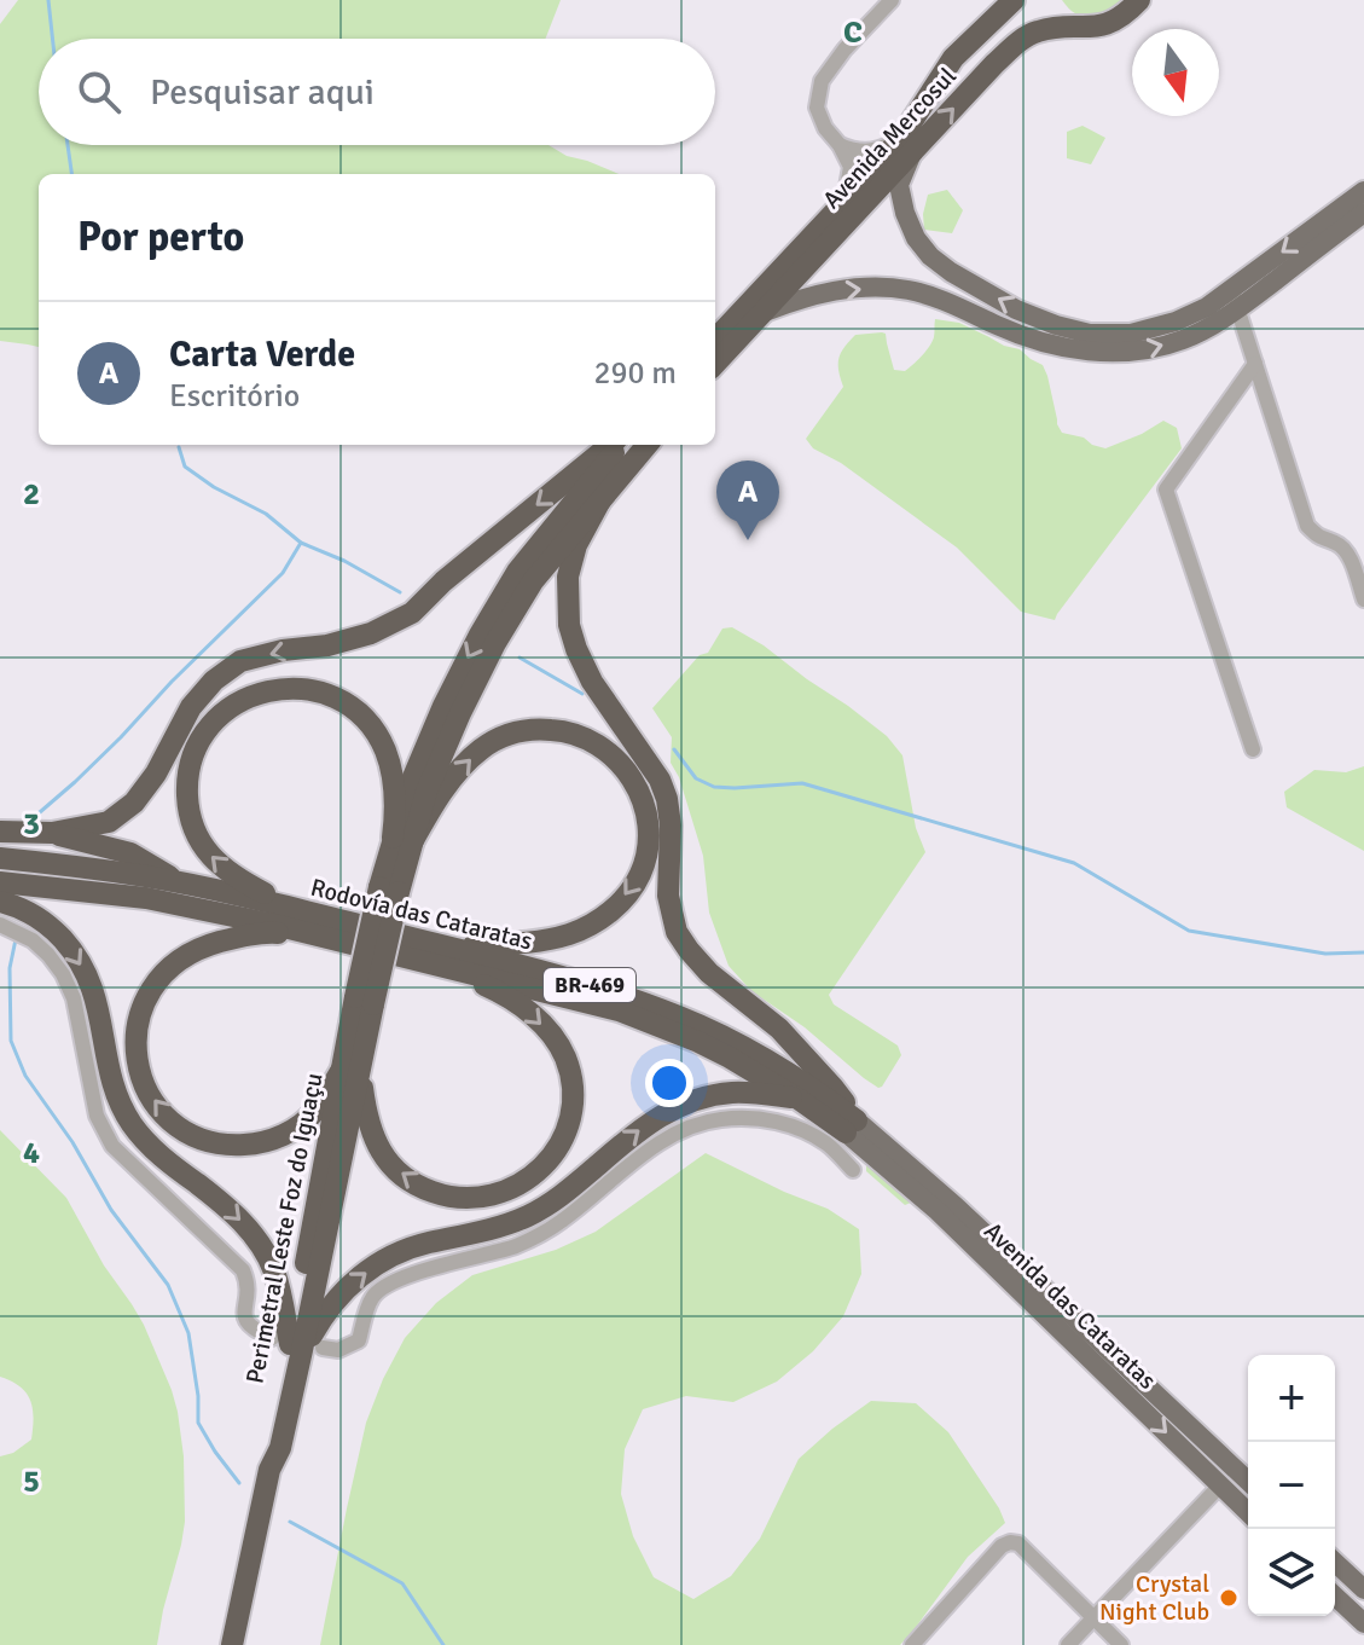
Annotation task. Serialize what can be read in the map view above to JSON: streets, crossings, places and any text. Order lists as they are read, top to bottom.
{
  "streets": {
    "highway": [
      "Avenida Mercosul",
      "Rodovía das Cataratas",
      "BR-469",
      "Perimetral Leste Foz do Iguaçu"
    ],
    "main road": ["Avenida das Cataratas"]
  },
  "crossings": [
    ["Rodovía das Cataratas", "Avenida das Cataratas"]
  ],
  "places": ["Crystal Night Club"],
  "north": "bottom",
  "page": {
    "search": "Pesquisar aqui",
    "heading": "Por perto",
    "list": [
      {
        "mark": "A",
        "name": "Carta Verde",
        "note": "Escritório",
        "value": "290 m"
      }
    ],
    "pins": "A",
    "map_buttons": ["+", "−"]
  },
  "grid": {
    "columns": ["C"],
    "rows": [
      "2",
      "3",
      "4",
      "5"
    ]
  }
}
